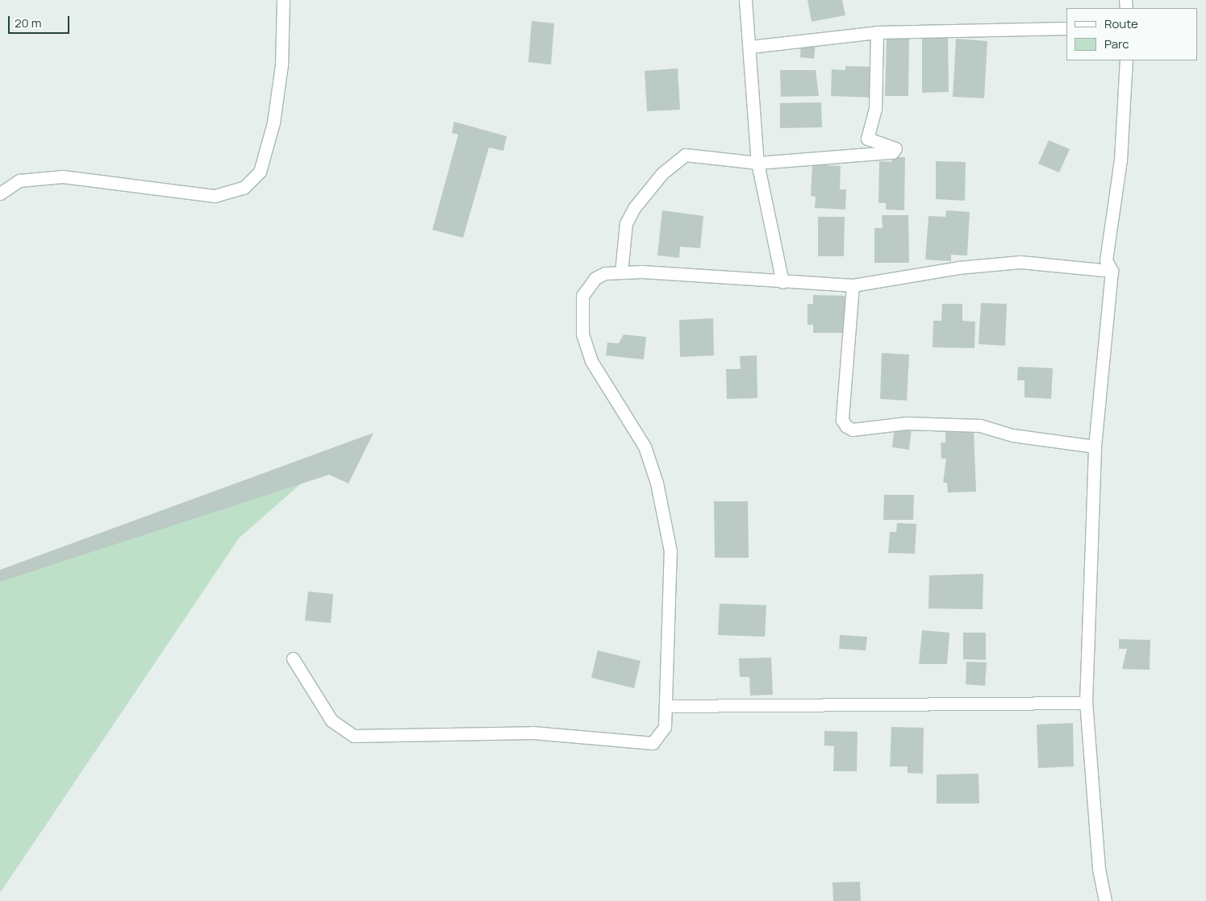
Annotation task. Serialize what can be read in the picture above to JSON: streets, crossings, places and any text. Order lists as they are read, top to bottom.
{
  "legend": ["Route", "Parc"],
  "scale_bar": "20 m"
}
